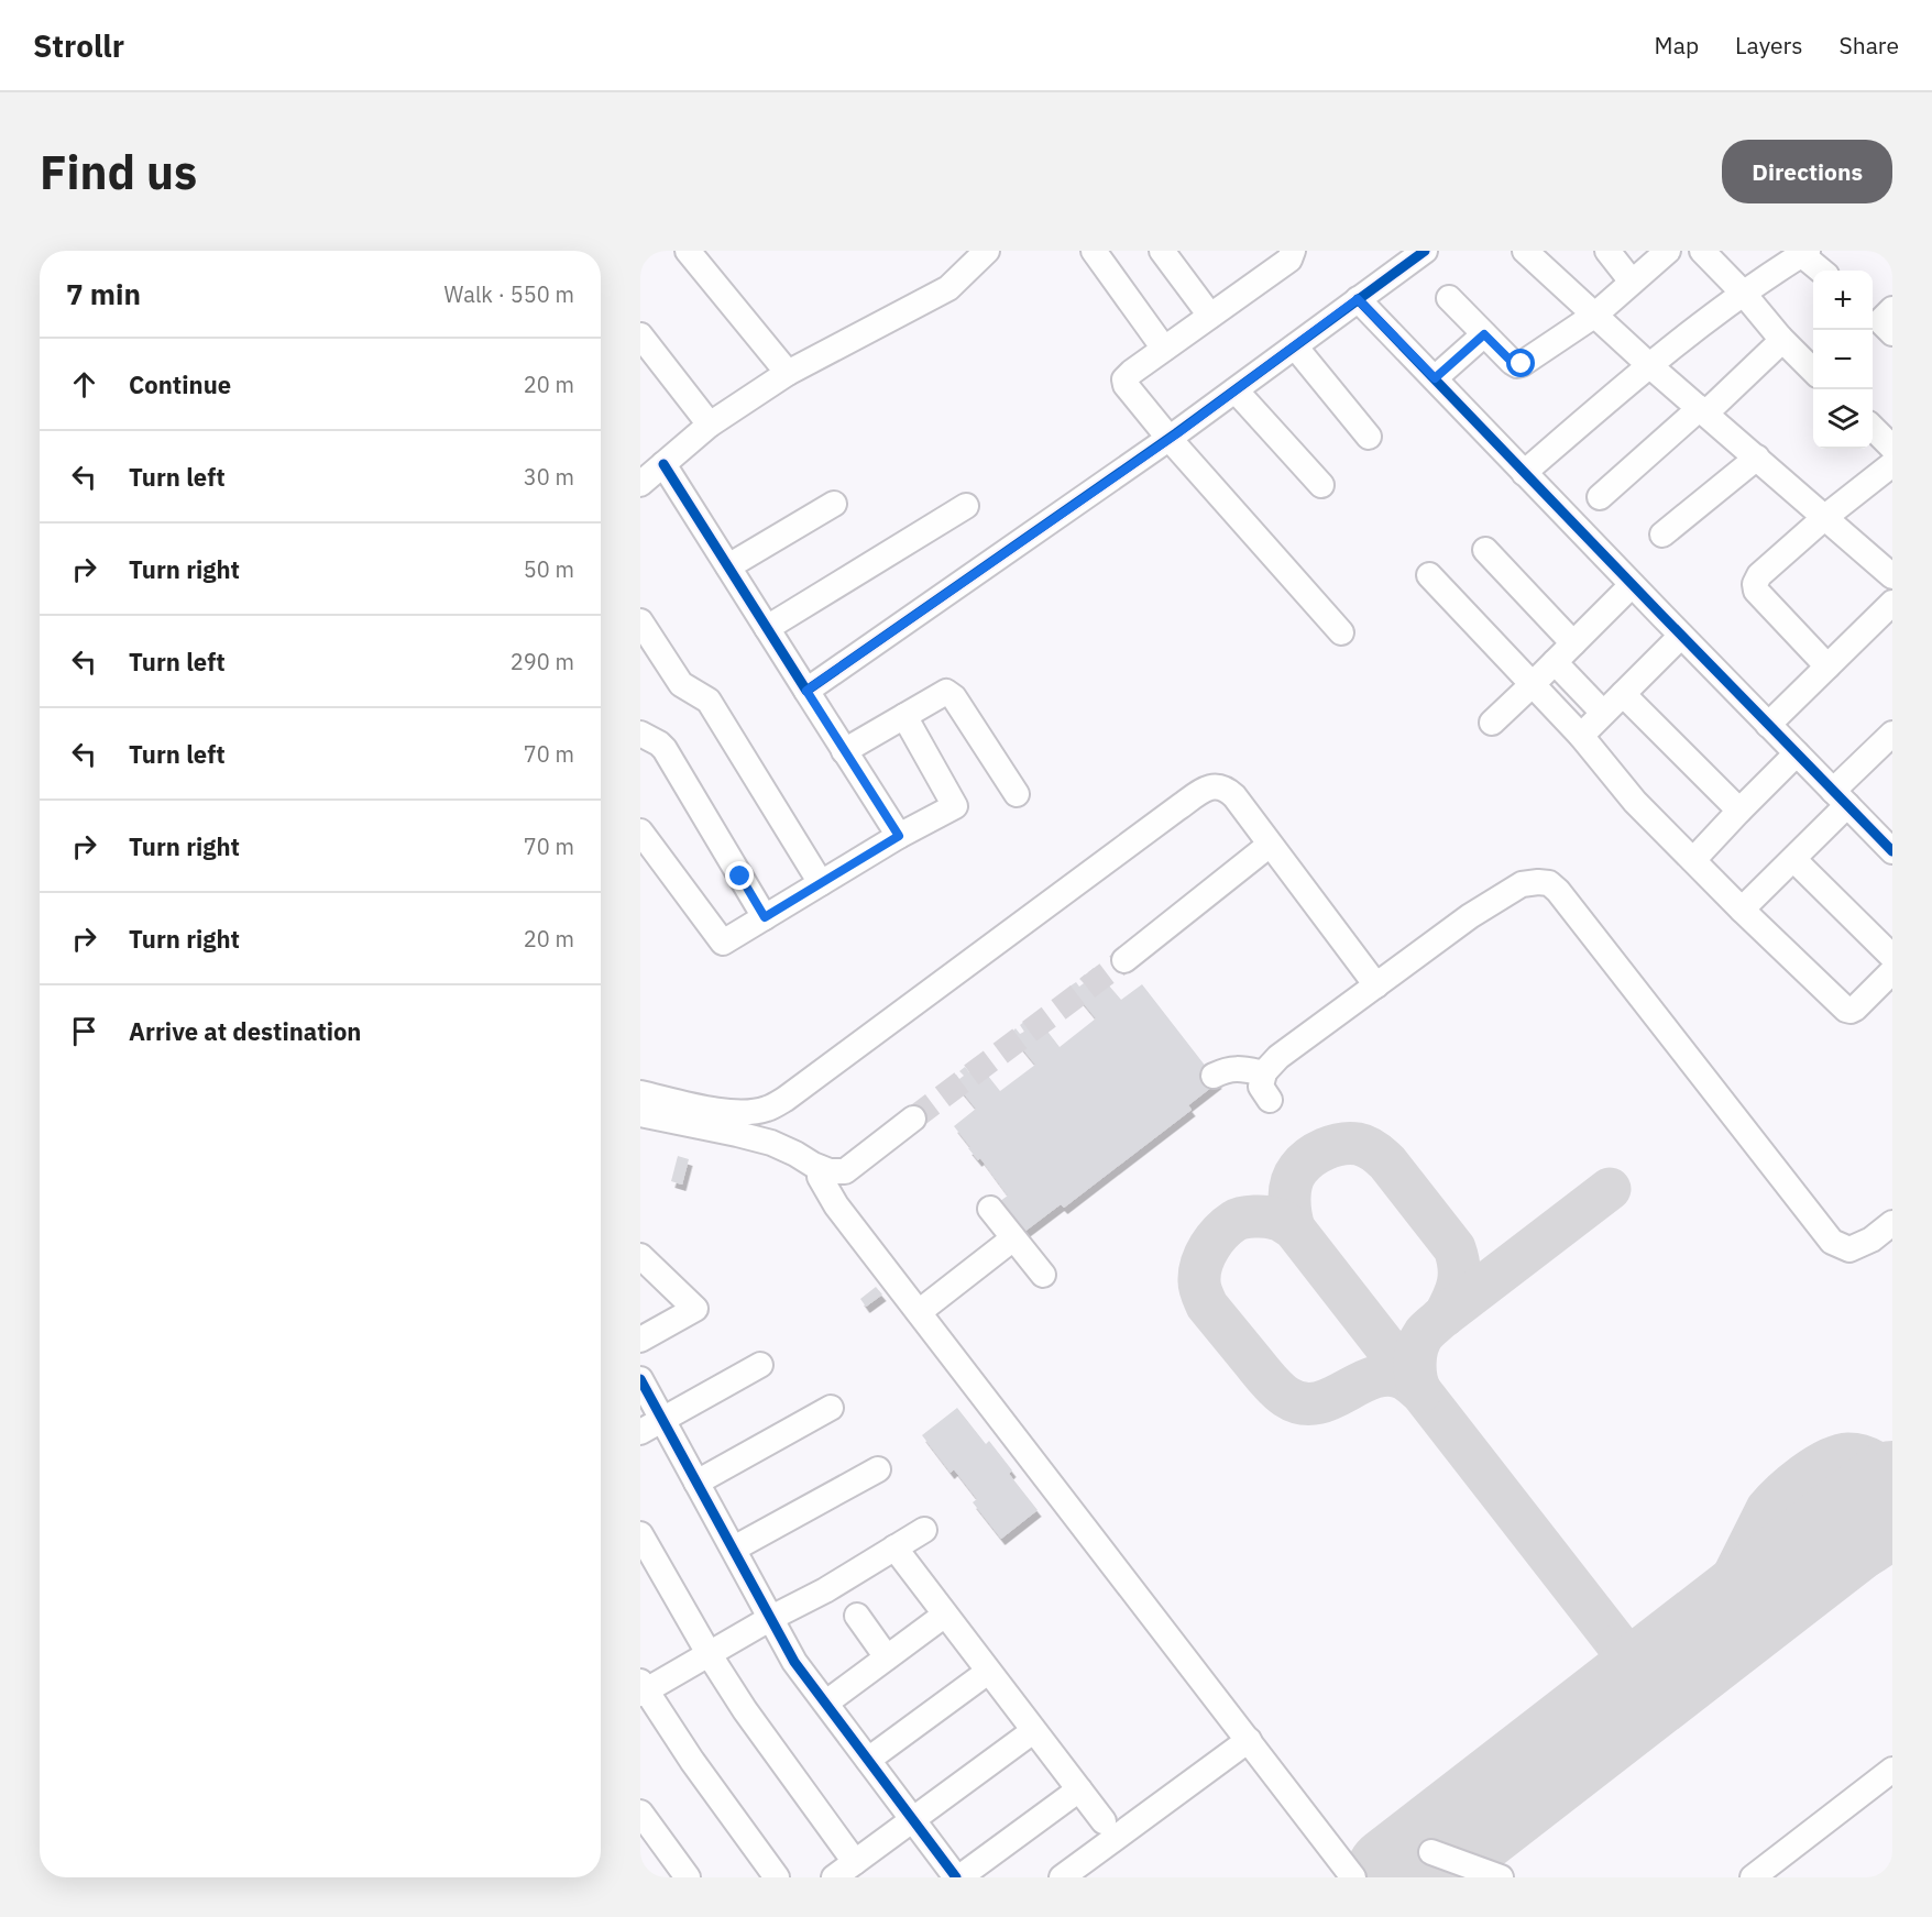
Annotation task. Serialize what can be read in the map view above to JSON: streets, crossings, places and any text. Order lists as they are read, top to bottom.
{
  "page": {
    "header": "Strollr",
    "nav": ["Map", "Layers", "Share"],
    "buttons": "Directions",
    "title": "Find us",
    "heading": ["7 min", "Walk · 550 m"],
    "map_buttons": ["+", "−"],
    "list": [
      ["Continue", "20 m"],
      ["Turn left", "30 m"],
      ["Turn right", "50 m"],
      ["Turn left", "290 m"],
      ["Turn left", "70 m"],
      ["Turn right", "70 m"],
      ["Turn right", "20 m"],
      "Arrive at destination"
    ]
  }
}
